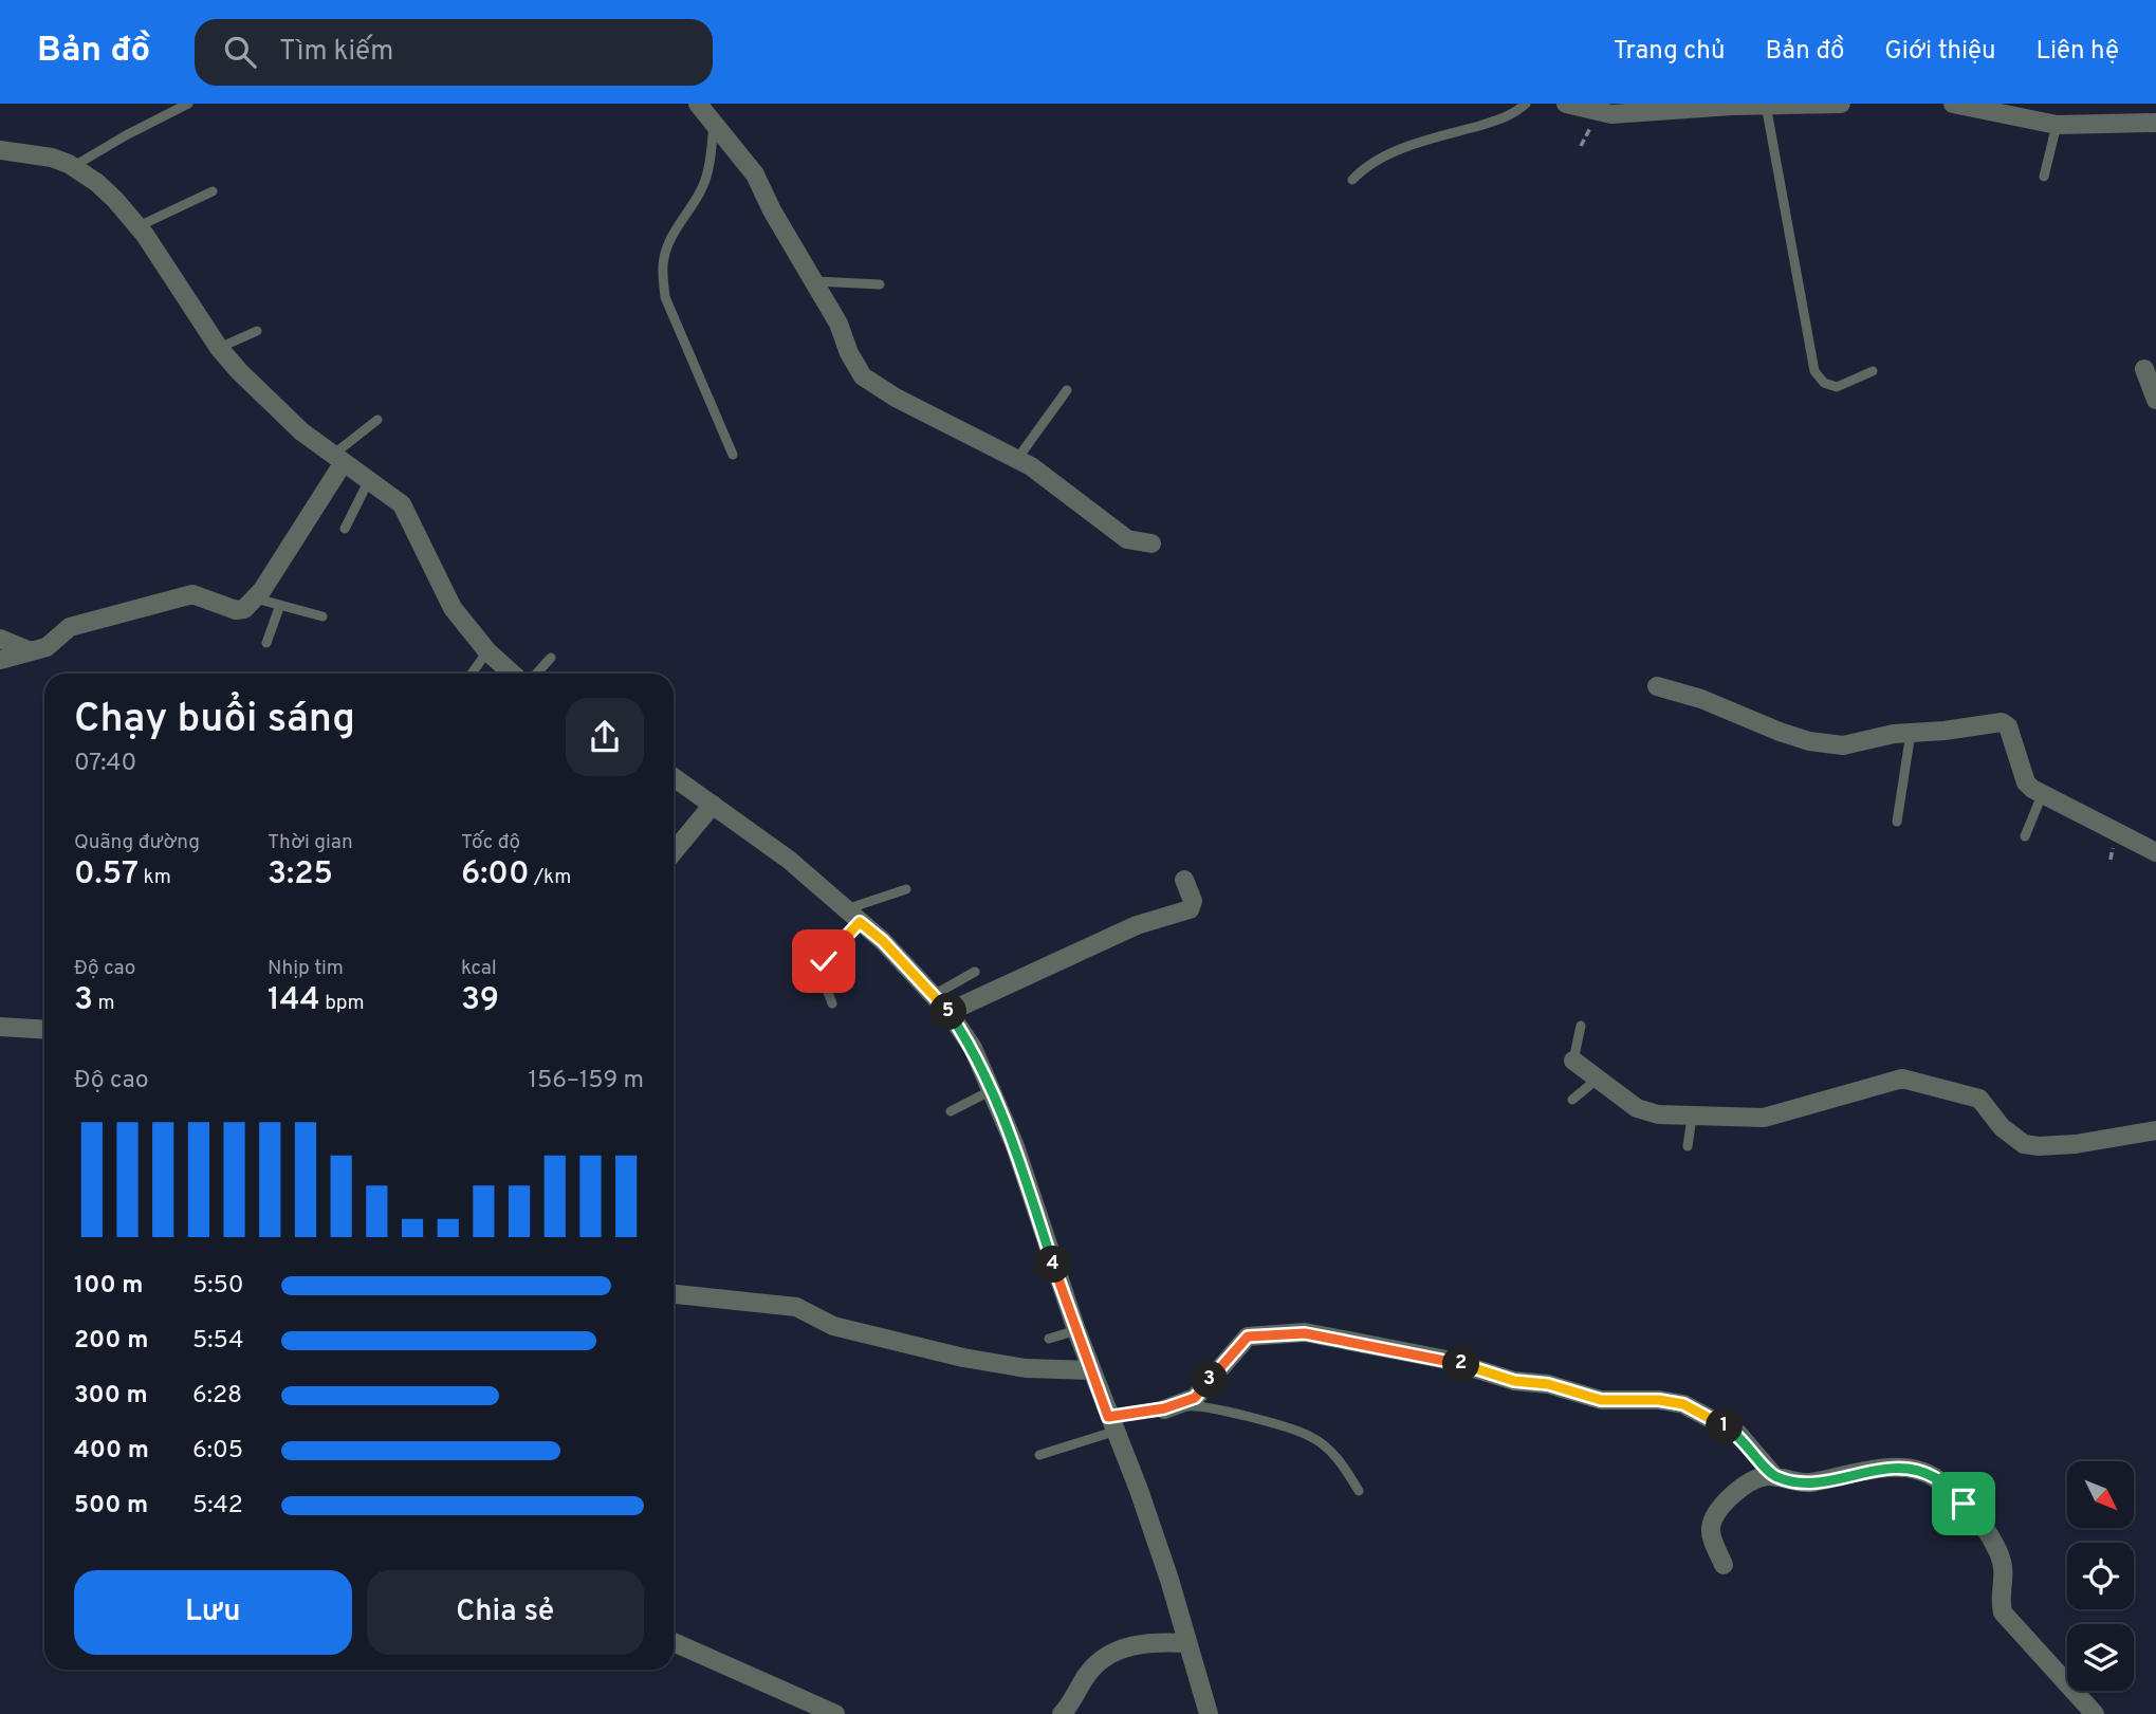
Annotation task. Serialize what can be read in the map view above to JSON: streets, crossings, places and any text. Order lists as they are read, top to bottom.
{
  "north": "bottom right",
  "page": {
    "header": "Bản đồ",
    "search": "Tìm kiếm",
    "nav": [
      "Trang chủ",
      "Bản đồ",
      "Giới thiệu",
      "Liên hệ"
    ],
    "heading": ["Chạy buổi sáng", "07:40"],
    "stats": [
      ["Quãng đường", "0.57 km"],
      ["Thời gian", "3:25"],
      ["Tốc độ", "6:00 /km"],
      ["Độ cao", "3 m"],
      ["Nhịp tim", "144 bpm"],
      ["kcal", "39"]
    ],
    "pins": [
      "5",
      "4",
      "2",
      "3",
      "1"
    ],
    "chart": ["Độ cao", "156–159 m"],
    "list": [
      {
        "name": "100 m",
        "note": "5:50"
      },
      {
        "name": "200 m",
        "note": "5:54"
      },
      {
        "name": "300 m",
        "note": "6:28"
      },
      {
        "name": "400 m",
        "note": "6:05"
      },
      {
        "name": "500 m",
        "note": "5:42"
      }
    ],
    "buttons": ["Lưu", "Chia sẻ"]
  }
}
